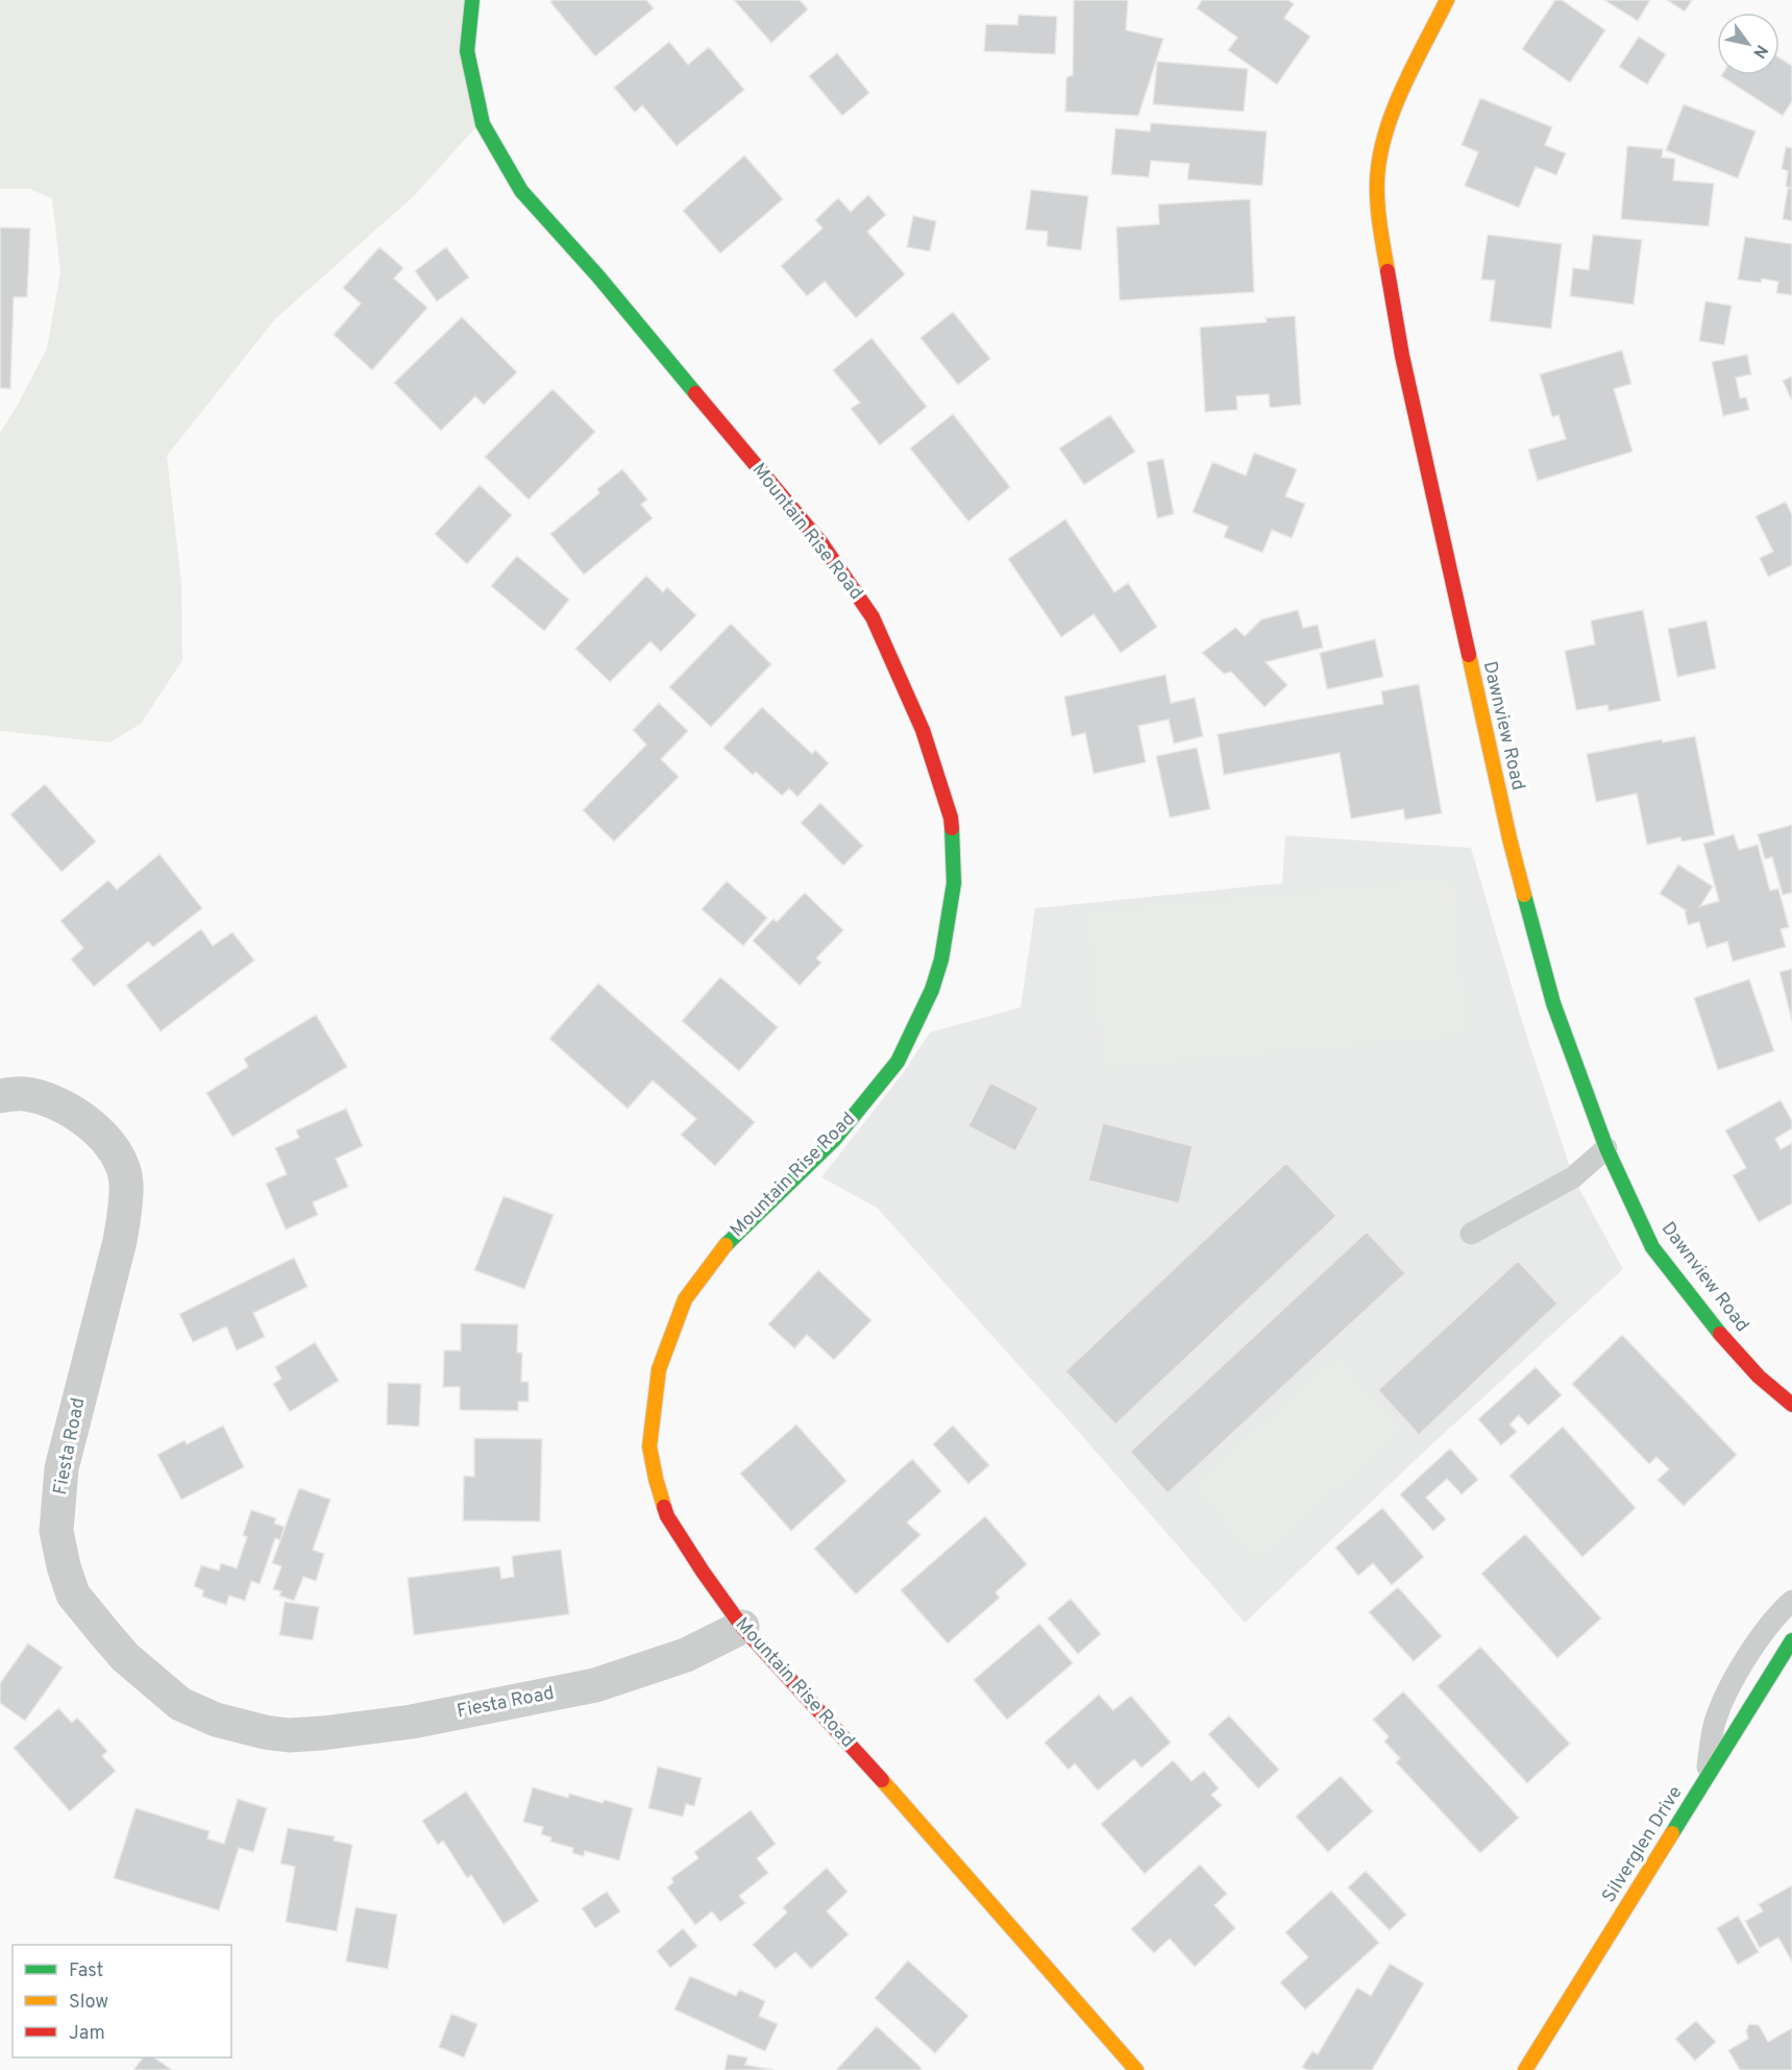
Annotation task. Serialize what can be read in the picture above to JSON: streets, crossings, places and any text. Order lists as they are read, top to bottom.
{
  "streets": {
    "street": [
      "Mountain Rise Road",
      "Dawnview Road",
      "Fiesta Road",
      "Silverglen Drive"
    ]
  },
  "crossings": [
    ["Mountain Rise Road", "Fiesta Road"]
  ],
  "legend": ["Fast", "Slow", "Jam"],
  "north": "bottom right"
}
